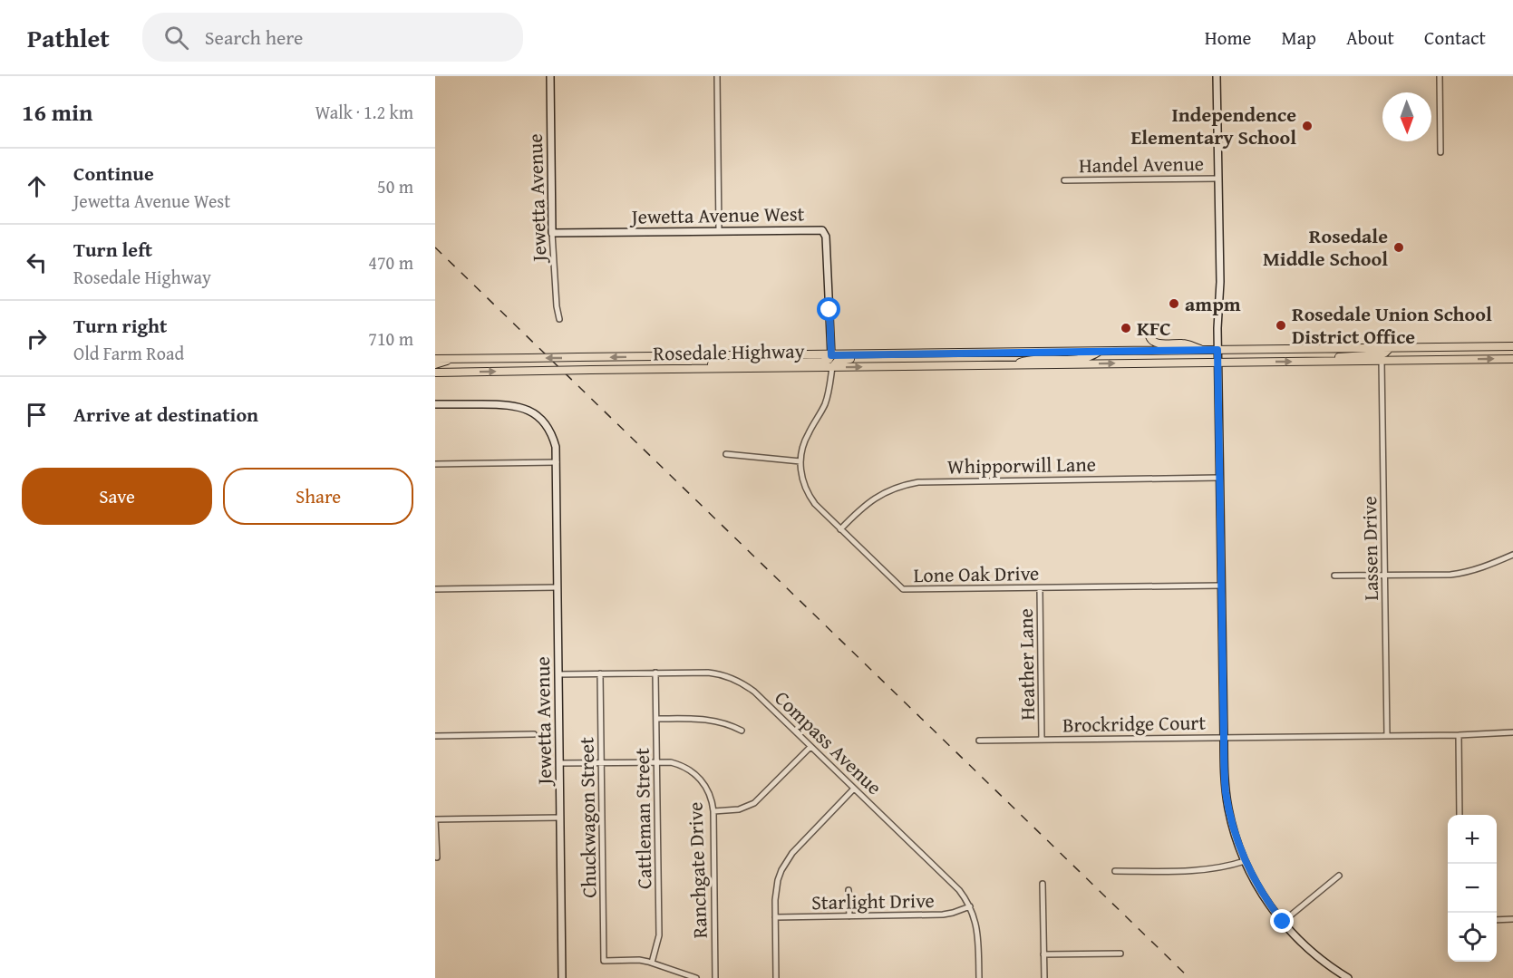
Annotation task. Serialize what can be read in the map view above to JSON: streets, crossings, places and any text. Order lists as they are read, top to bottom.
{
  "streets": {
    "main road": ["Rosedale Highway"],
    "street": [
      "Handel Avenue",
      "Jewetta Avenue",
      "Jewetta Avenue West",
      "Whipporwill Lane",
      "Lassen Drive",
      "Lone Oak Drive",
      "Heather Lane",
      "Brockridge Court",
      "Compass Avenue",
      "Chuckwagon Street",
      "Cattleman Street",
      "Ranchgate Drive",
      "Starlight Drive"
    ]
  },
  "crossings": [
    ["Jewetta Avenue", "Jewetta Avenue West"],
    ["Jewetta Avenue", "Compass Avenue"],
    ["Jewetta Avenue", "Ranchgate Drive"],
    ["Jewetta Avenue West", "Rosedale Highway"],
    ["Rosedale Highway", "Lassen Drive"],
    ["Rosedale Highway", "Lone Oak Drive"],
    ["Whipporwill Lane", "Lone Oak Drive"],
    ["Lassen Drive", "Brockridge Court"],
    ["Lone Oak Drive", "Heather Lane"],
    ["Heather Lane", "Brockridge Court"],
    ["Compass Avenue", "Chuckwagon Street"],
    ["Compass Avenue", "Cattleman Street"],
    ["Compass Avenue", "Starlight Drive"],
    ["Chuckwagon Street", "Cattleman Street"],
    ["Chuckwagon Street", "Ranchgate Drive"],
    ["Cattleman Street", "Ranchgate Drive"]
  ],
  "places": [
    "Independence Elementary School",
    "Rosedale Middle School",
    "ampm",
    "Rosedale Union School District Office",
    "KFC"
  ],
  "north": "bottom",
  "page": {
    "header": "Pathlet",
    "search": "Search here",
    "nav": [
      "Home",
      "Map",
      "About",
      "Contact"
    ],
    "heading": ["16 min", "Walk · 1.2 km"],
    "list": [
      ["Continue", "Jewetta Avenue West", "50 m"],
      ["Turn left", "Rosedale Highway", "470 m"],
      ["Turn right", "Old Farm Road", "710 m"],
      "Arrive at destination"
    ],
    "buttons": ["Save", "Share"],
    "map_buttons": ["+", "−"]
  }
}
